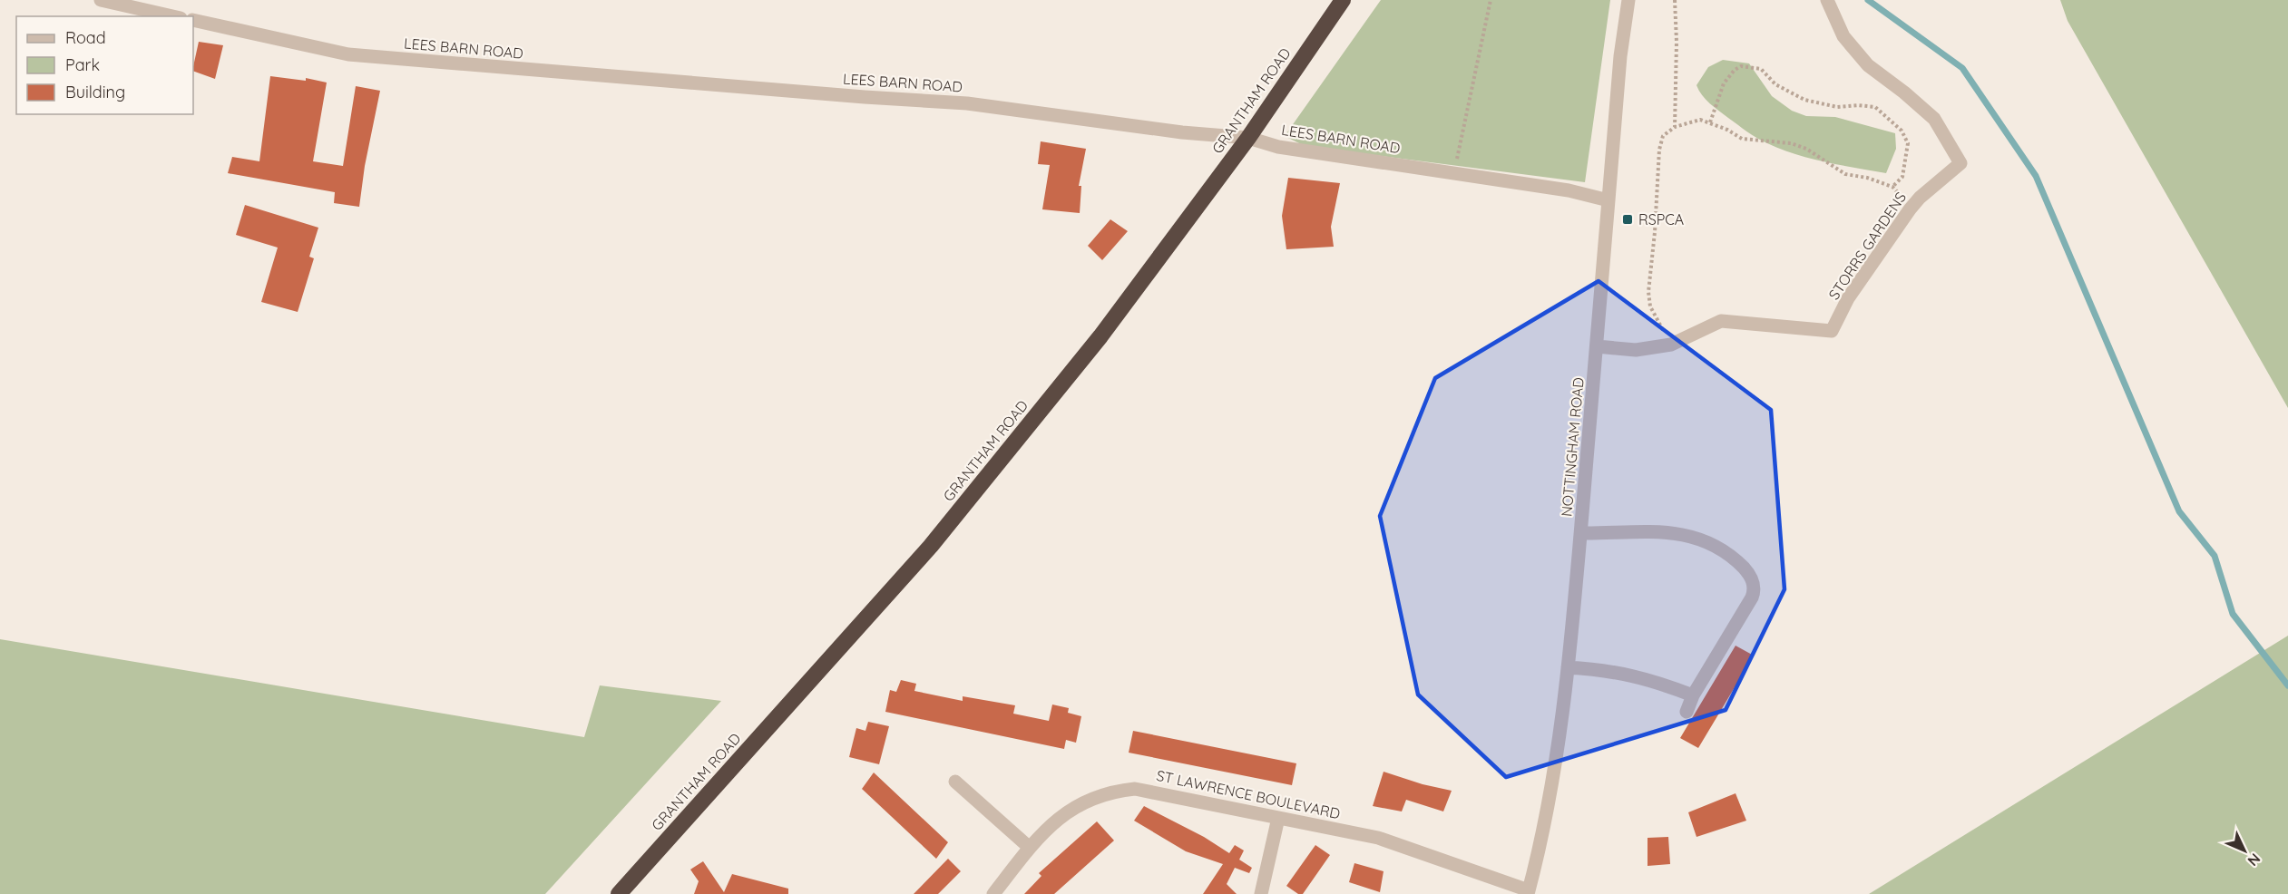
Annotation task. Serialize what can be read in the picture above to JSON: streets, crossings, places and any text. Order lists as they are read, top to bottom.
{
  "streets": {
    "highway": ["GRANTHAM ROAD"],
    "street": [
      "LEES BARN ROAD",
      "STORRS GARDENS",
      "NOTTINGHAM ROAD",
      "ST LAWRENCE BOULEVARD"
    ]
  },
  "crossings": [
    ["LEES BARN ROAD", "GRANTHAM ROAD"],
    ["LEES BARN ROAD", "NOTTINGHAM ROAD"],
    ["NOTTINGHAM ROAD", "ST LAWRENCE BOULEVARD"]
  ],
  "places": {
    "transit": ["RSPCA"]
  },
  "legend": ["Road", "Park", "Building"],
  "north": "bottom right"
}
